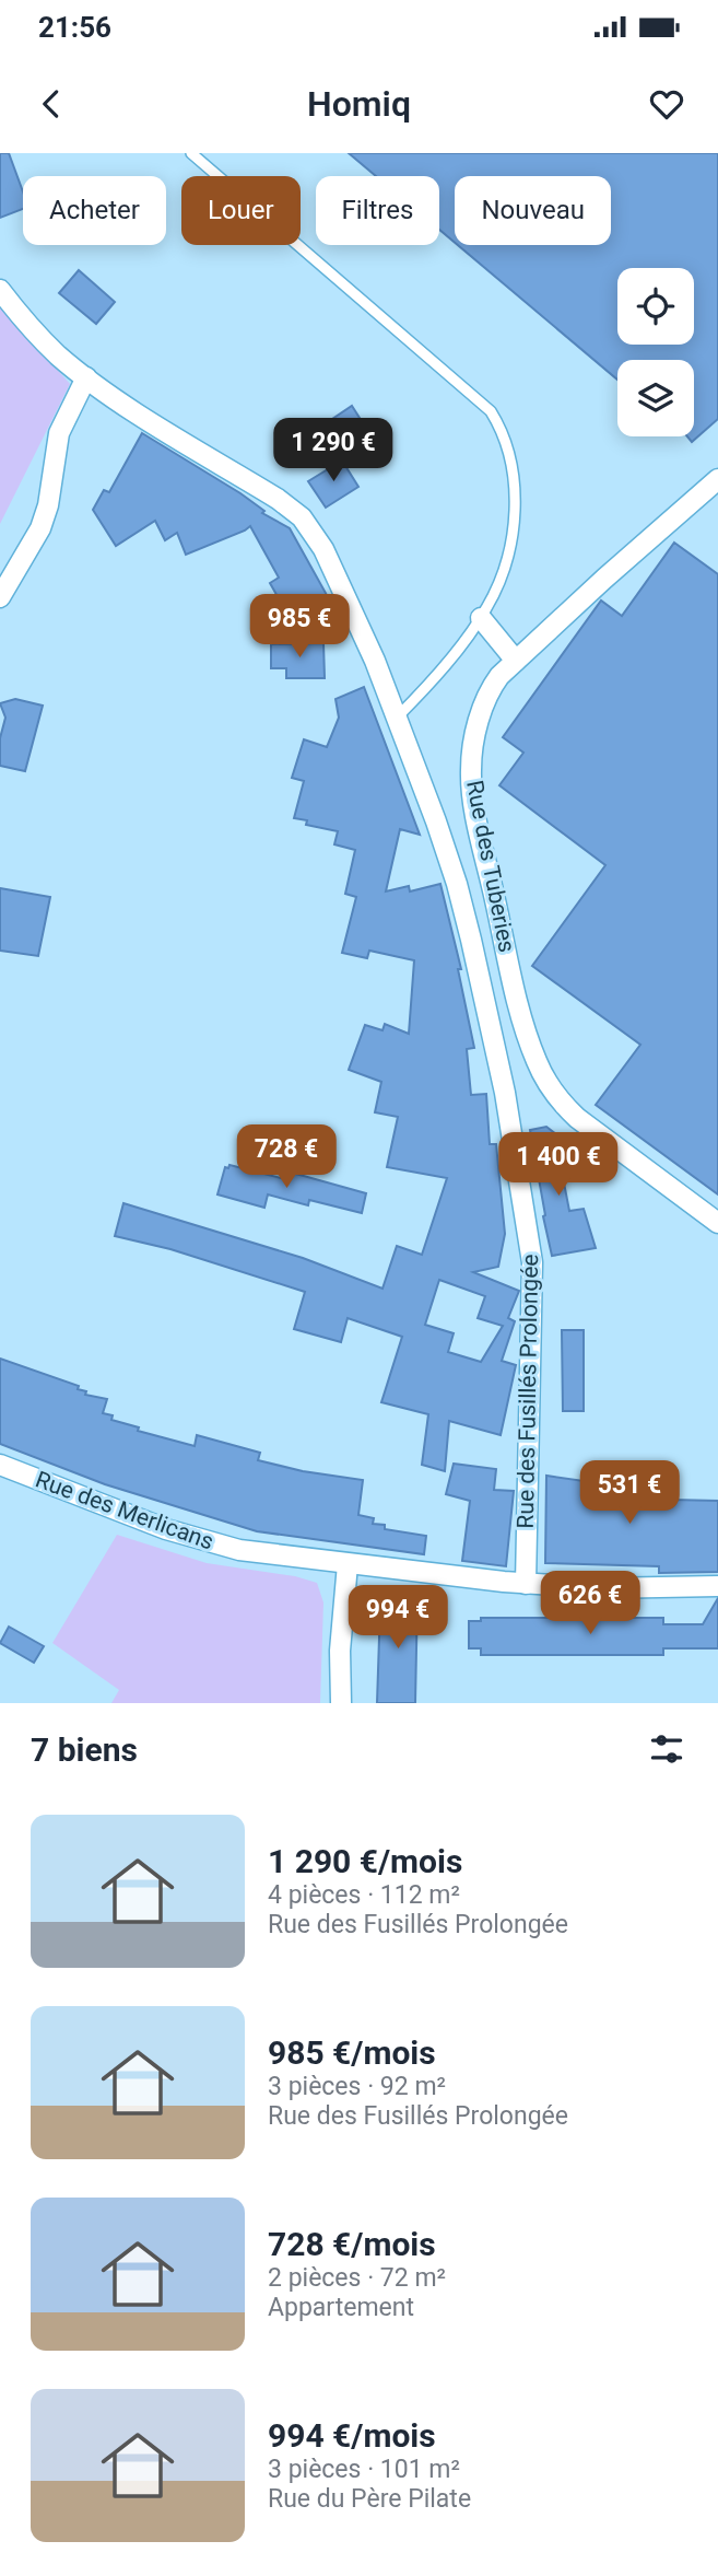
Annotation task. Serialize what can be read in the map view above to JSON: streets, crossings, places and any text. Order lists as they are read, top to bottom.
{
  "streets": {
    "street": ["Rue des Tuberies", "Rue des Fusillés Prolongée", "Rue des Merlicans"]
  },
  "crossings": [
    ["Rue des Fusillés Prolongée", "Rue des Merlicans"]
  ],
  "page": {
    "status": "21:56",
    "header": "Homiq",
    "chip": [
      "Acheter",
      "Louer",
      "Filtres",
      "Nouveau"
    ],
    "price": [
      "1 290 €",
      "985 €",
      "728 €",
      "1 400 €",
      "531 €",
      "626 €",
      "994 €"
    ],
    "heading": "7 biens",
    "list": [
      {
        "name": "1 290 €/mois",
        "note": "4 pièces · 112 m² · Rue des Fusillés Prolongée"
      },
      {
        "name": "985 €/mois",
        "note": "3 pièces · 92 m² · Rue des Fusillés Prolongée"
      },
      {
        "name": "728 €/mois",
        "note": "2 pièces · 72 m² · Appartement"
      },
      {
        "name": "994 €/mois",
        "note": "3 pièces · 101 m² · Rue du Père Pilate"
      }
    ]
  }
}
